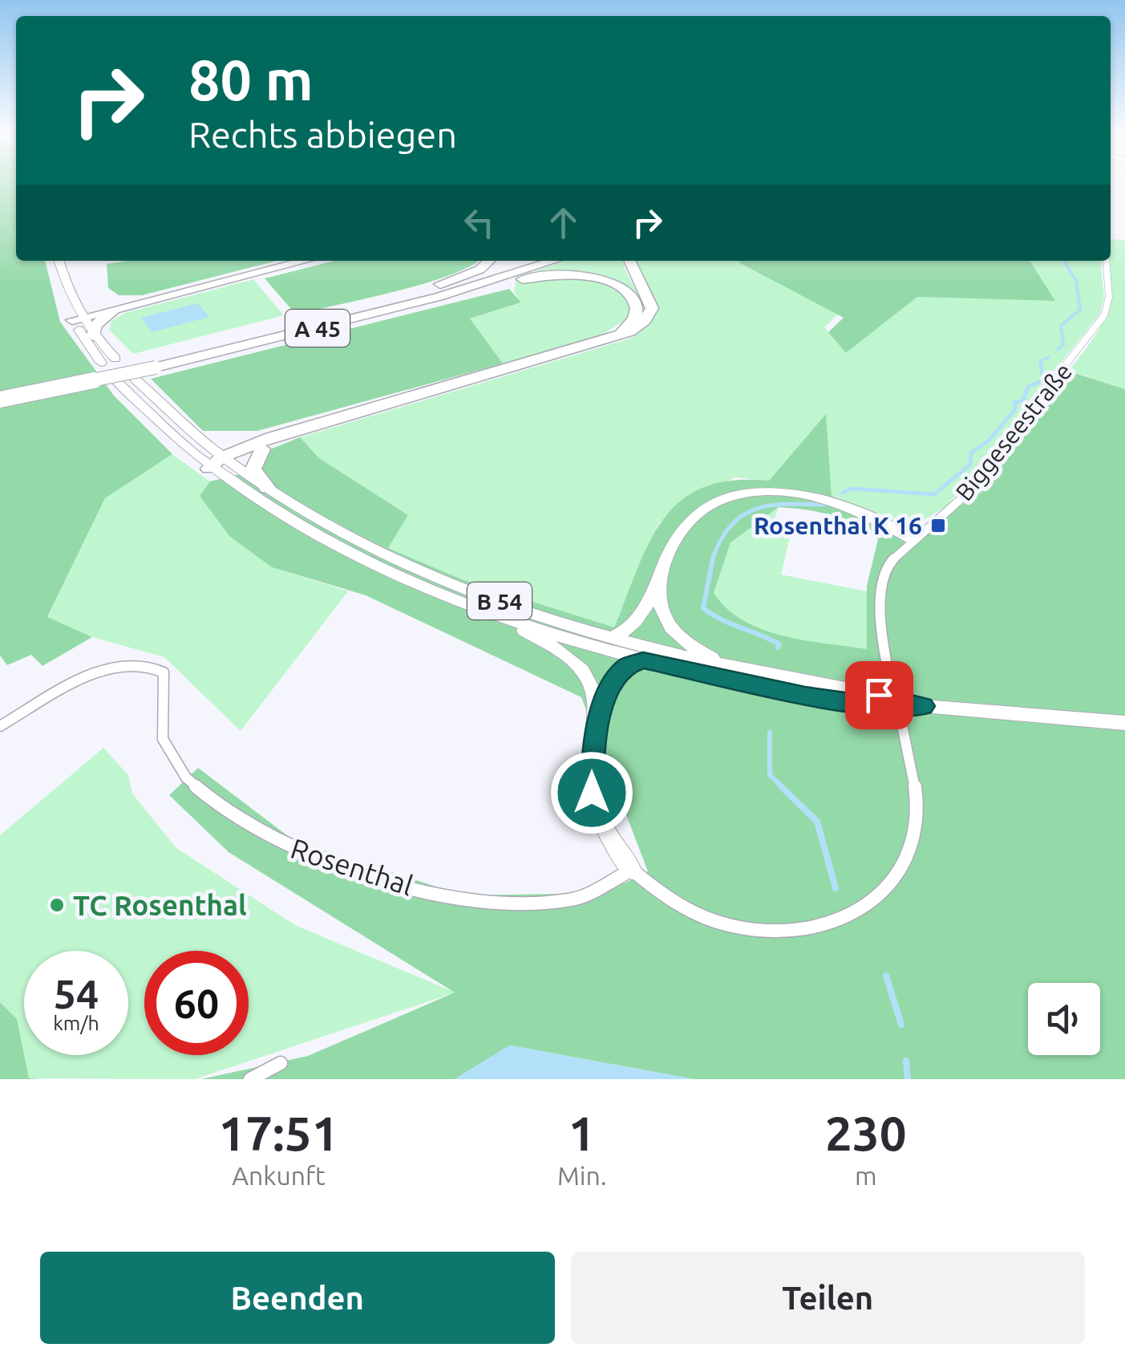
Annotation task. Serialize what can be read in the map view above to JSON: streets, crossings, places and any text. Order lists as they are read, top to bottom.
{
  "streets": {
    "highway": ["A 45"],
    "main road": ["B 54"],
    "street": ["Biggeseestraße", "Rosenthal"]
  },
  "crossings": [
    ["Biggeseestraße", "B 54"]
  ],
  "places": {
    "transit": ["Rosenthal K 16"],
    "other": ["TC Rosenthal"]
  },
  "page": {
    "turn": ["80 m", "Rechts abbiegen"],
    "speed": "54 km/h",
    "limit": "60",
    "eta": [
      "17:51",
      "Ankunft",
      "1",
      "Min.",
      "230",
      "m"
    ],
    "buttons": ["Beenden", "Teilen"]
  }
}
